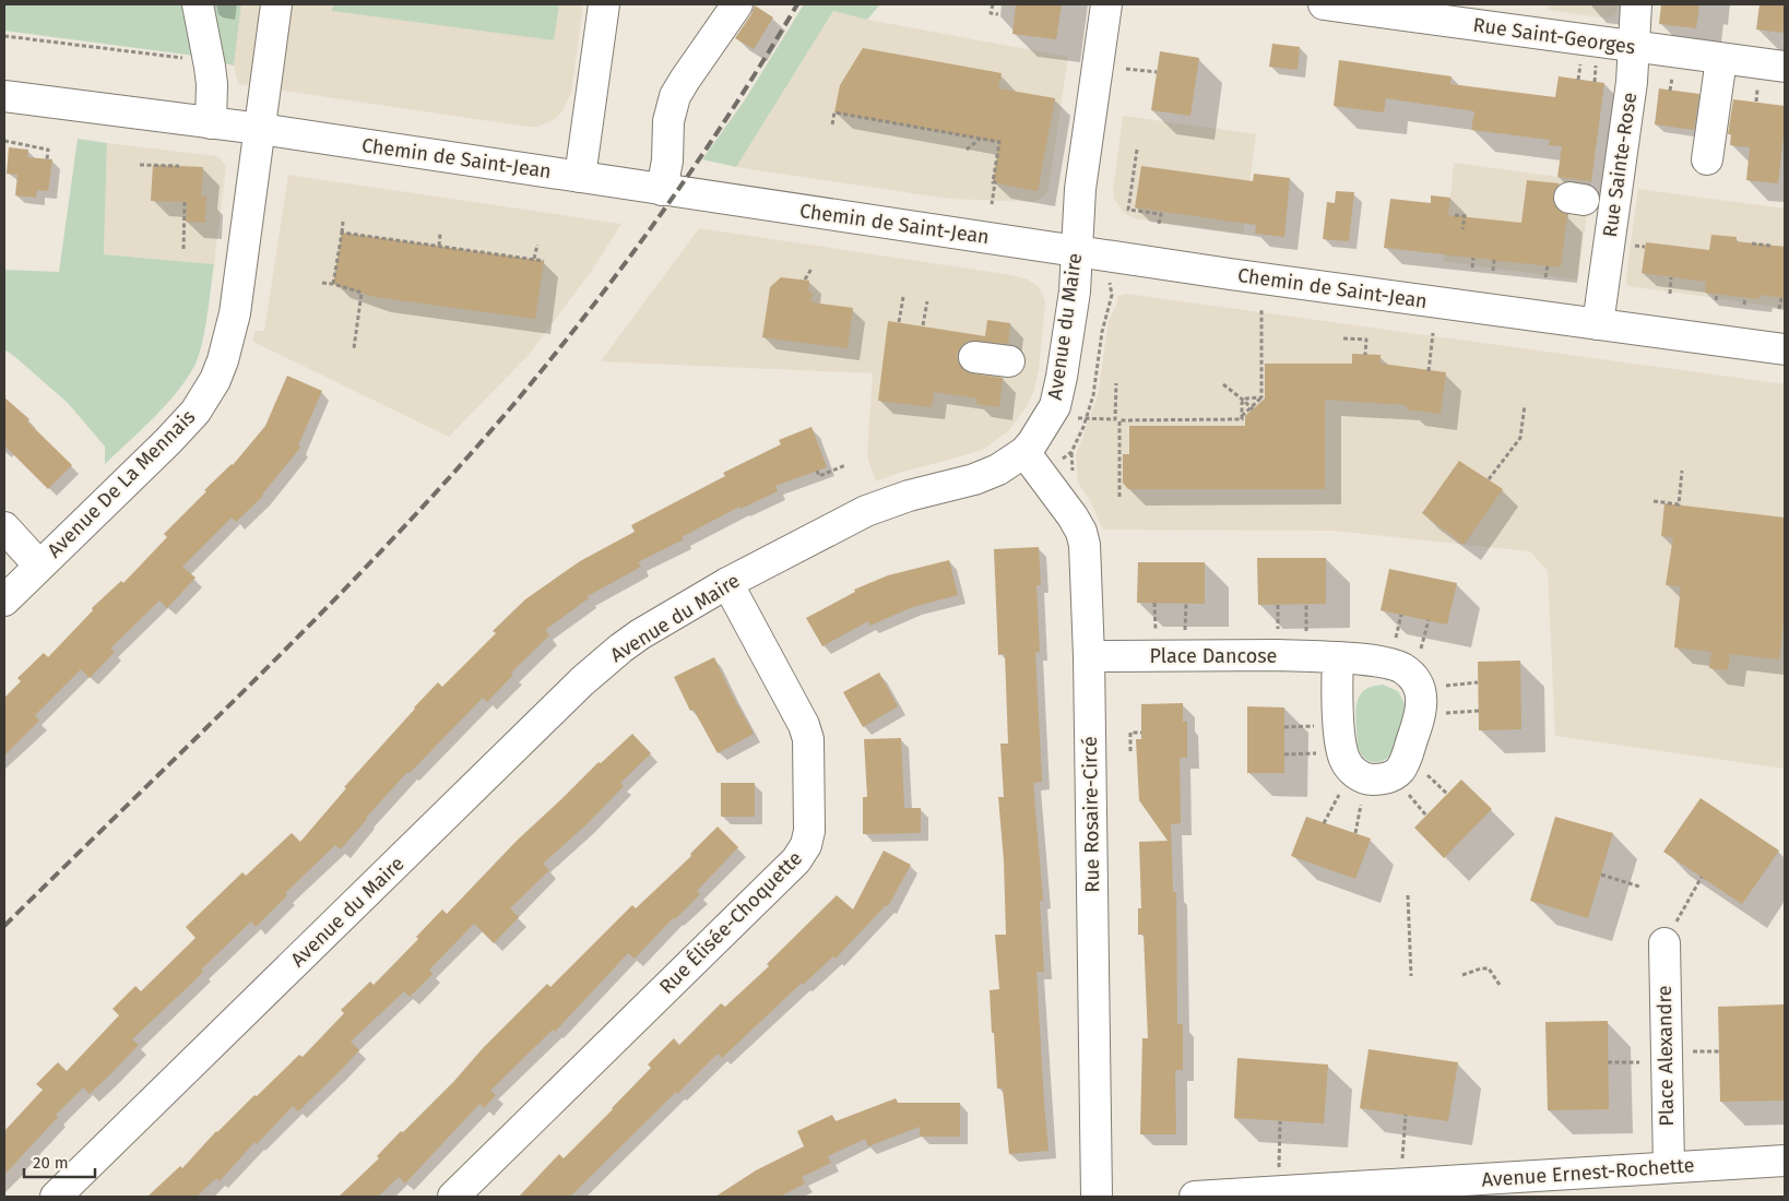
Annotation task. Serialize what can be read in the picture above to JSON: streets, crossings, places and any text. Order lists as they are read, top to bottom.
{
  "streets": {
    "street": [
      "Rue Saint-Georges",
      "Chemin de Saint-Jean",
      "Rue Sainte-Rose",
      "Avenue du Maire",
      "Avenue De La Mennais",
      "Place Dancose",
      "Rue Rosaire-Circé",
      "Rue Élisée-Choquette",
      "Place Alexandre",
      "Avenue Ernest-Rochette"
    ]
  },
  "crossings": [
    ["Rue Saint-Georges", "Rue Sainte-Rose"],
    ["Chemin de Saint-Jean", "Rue Sainte-Rose"],
    ["Chemin de Saint-Jean", "Avenue du Maire"],
    ["Chemin de Saint-Jean", "Avenue De La Mennais"],
    ["Avenue du Maire", "Rue Rosaire-Circé"],
    ["Avenue du Maire", "Rue Élisée-Choquette"],
    ["Place Dancose", "Rue Rosaire-Circé"],
    ["Place Alexandre", "Avenue Ernest-Rochette"]
  ],
  "scale_bar": "20 m"
}
